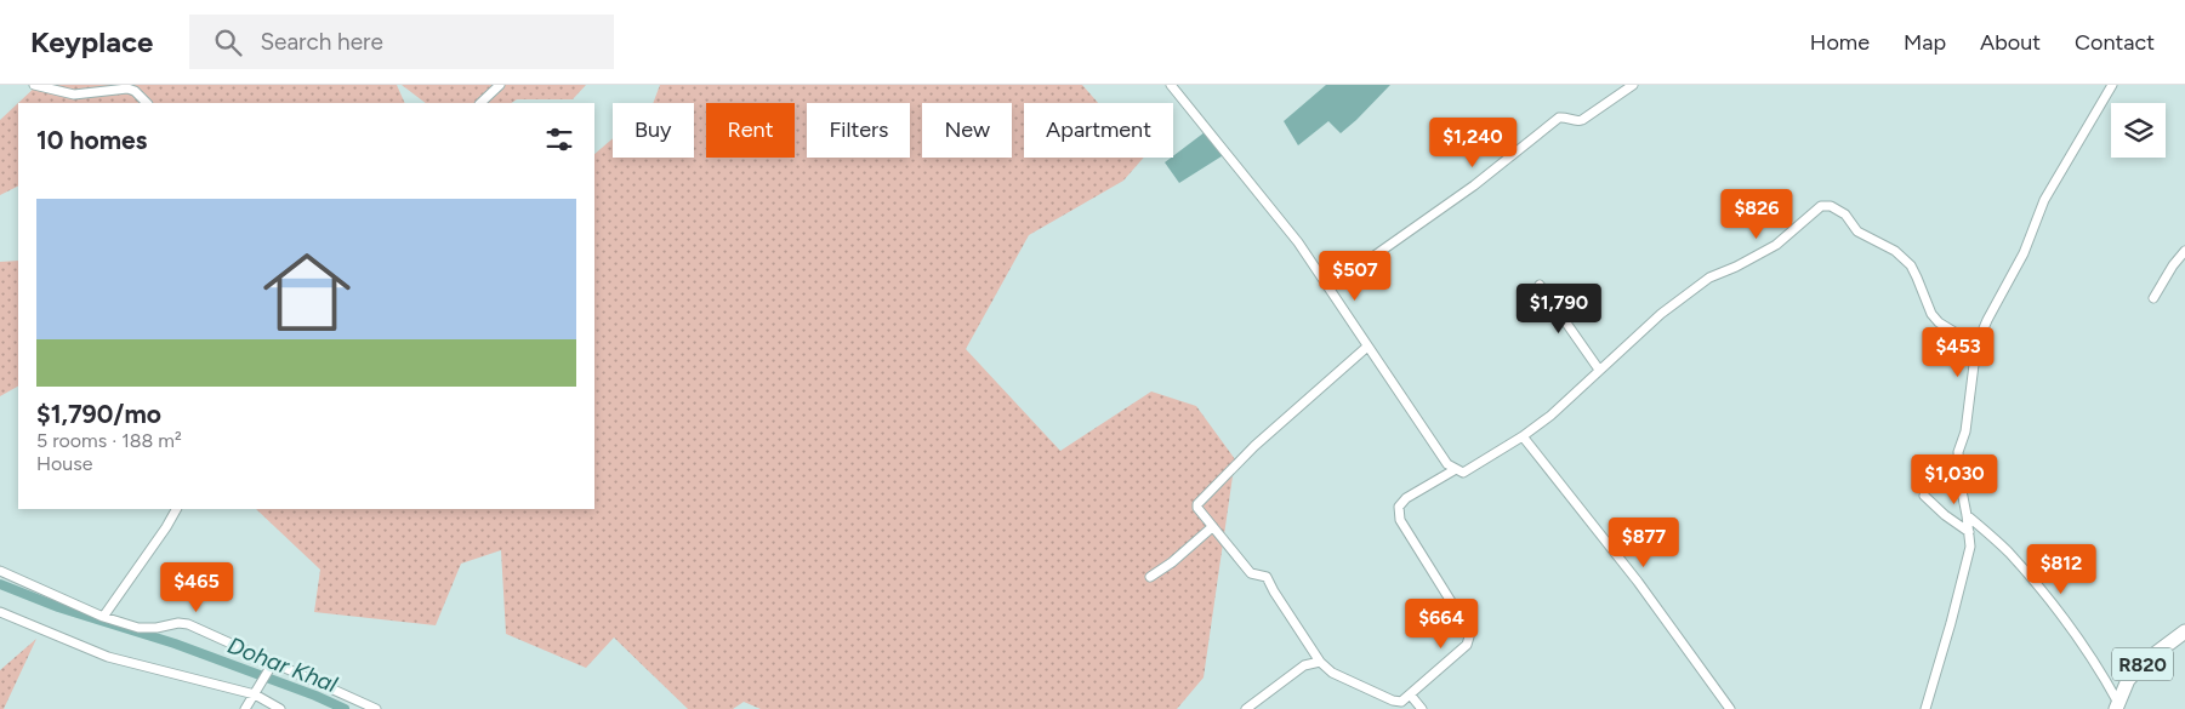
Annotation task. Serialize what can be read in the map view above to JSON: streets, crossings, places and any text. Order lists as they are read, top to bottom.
{
  "streets": {
    "main road": ["R820"]
  },
  "water": ["Dohar Khal"],
  "page": {
    "header": "Keyplace",
    "search": "Search here",
    "nav": [
      "Home",
      "Map",
      "About",
      "Contact"
    ],
    "chip": [
      "Buy",
      "Rent",
      "Filters",
      "New",
      "Apartment"
    ],
    "heading": "10 homes",
    "price": [
      "$1,240",
      "$826",
      "$507",
      "$1,790",
      "$453",
      "$1,030",
      "$877",
      "$812",
      "$465",
      "$664"
    ],
    "list": [
      {
        "name": "$1,790/mo",
        "note": "5 rooms · 188 m² · House"
      }
    ]
  }
}
